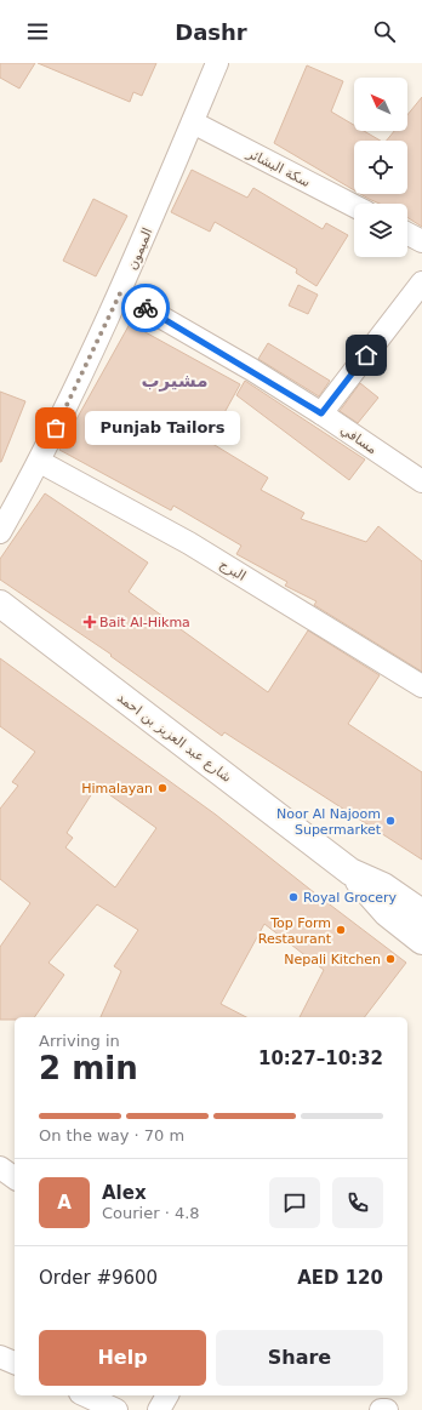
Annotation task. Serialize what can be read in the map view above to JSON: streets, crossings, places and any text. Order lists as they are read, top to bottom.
{
  "streets": {
    "street": [
      "سكة البشائر",
      "الميمون",
      "مسافي",
      "البرج",
      "شارع عبد العزيز بن احمد"
    ]
  },
  "crossings": [
    ["سكة البشائر", "الميمون"],
    ["الميمون", "مسافي"],
    ["الميمون", "البرج"]
  ],
  "districts": ["مشيرب"],
  "places": {
    "other": [
      "Punjab Tailors",
      "Himalayan",
      "Noor Al Najoom Supermarket",
      "Royal Grocery",
      "Top Form Restaurant",
      "Nepali Kitchen"
    ],
    "health": ["Bait Al-Hikma"]
  },
  "north": "top left",
  "page": {
    "header": "Dashr",
    "bubble": "Punjab Tailors",
    "heading": ["2 min", "Arriving in", "10:27–10:32"],
    "panel": [
      "Alex",
      "Courier · 4.8",
      "Order #9600",
      "AED 120"
    ],
    "bar": "On the way · 70 m",
    "round": "A",
    "buttons": ["Help", "Share"]
  }
}
